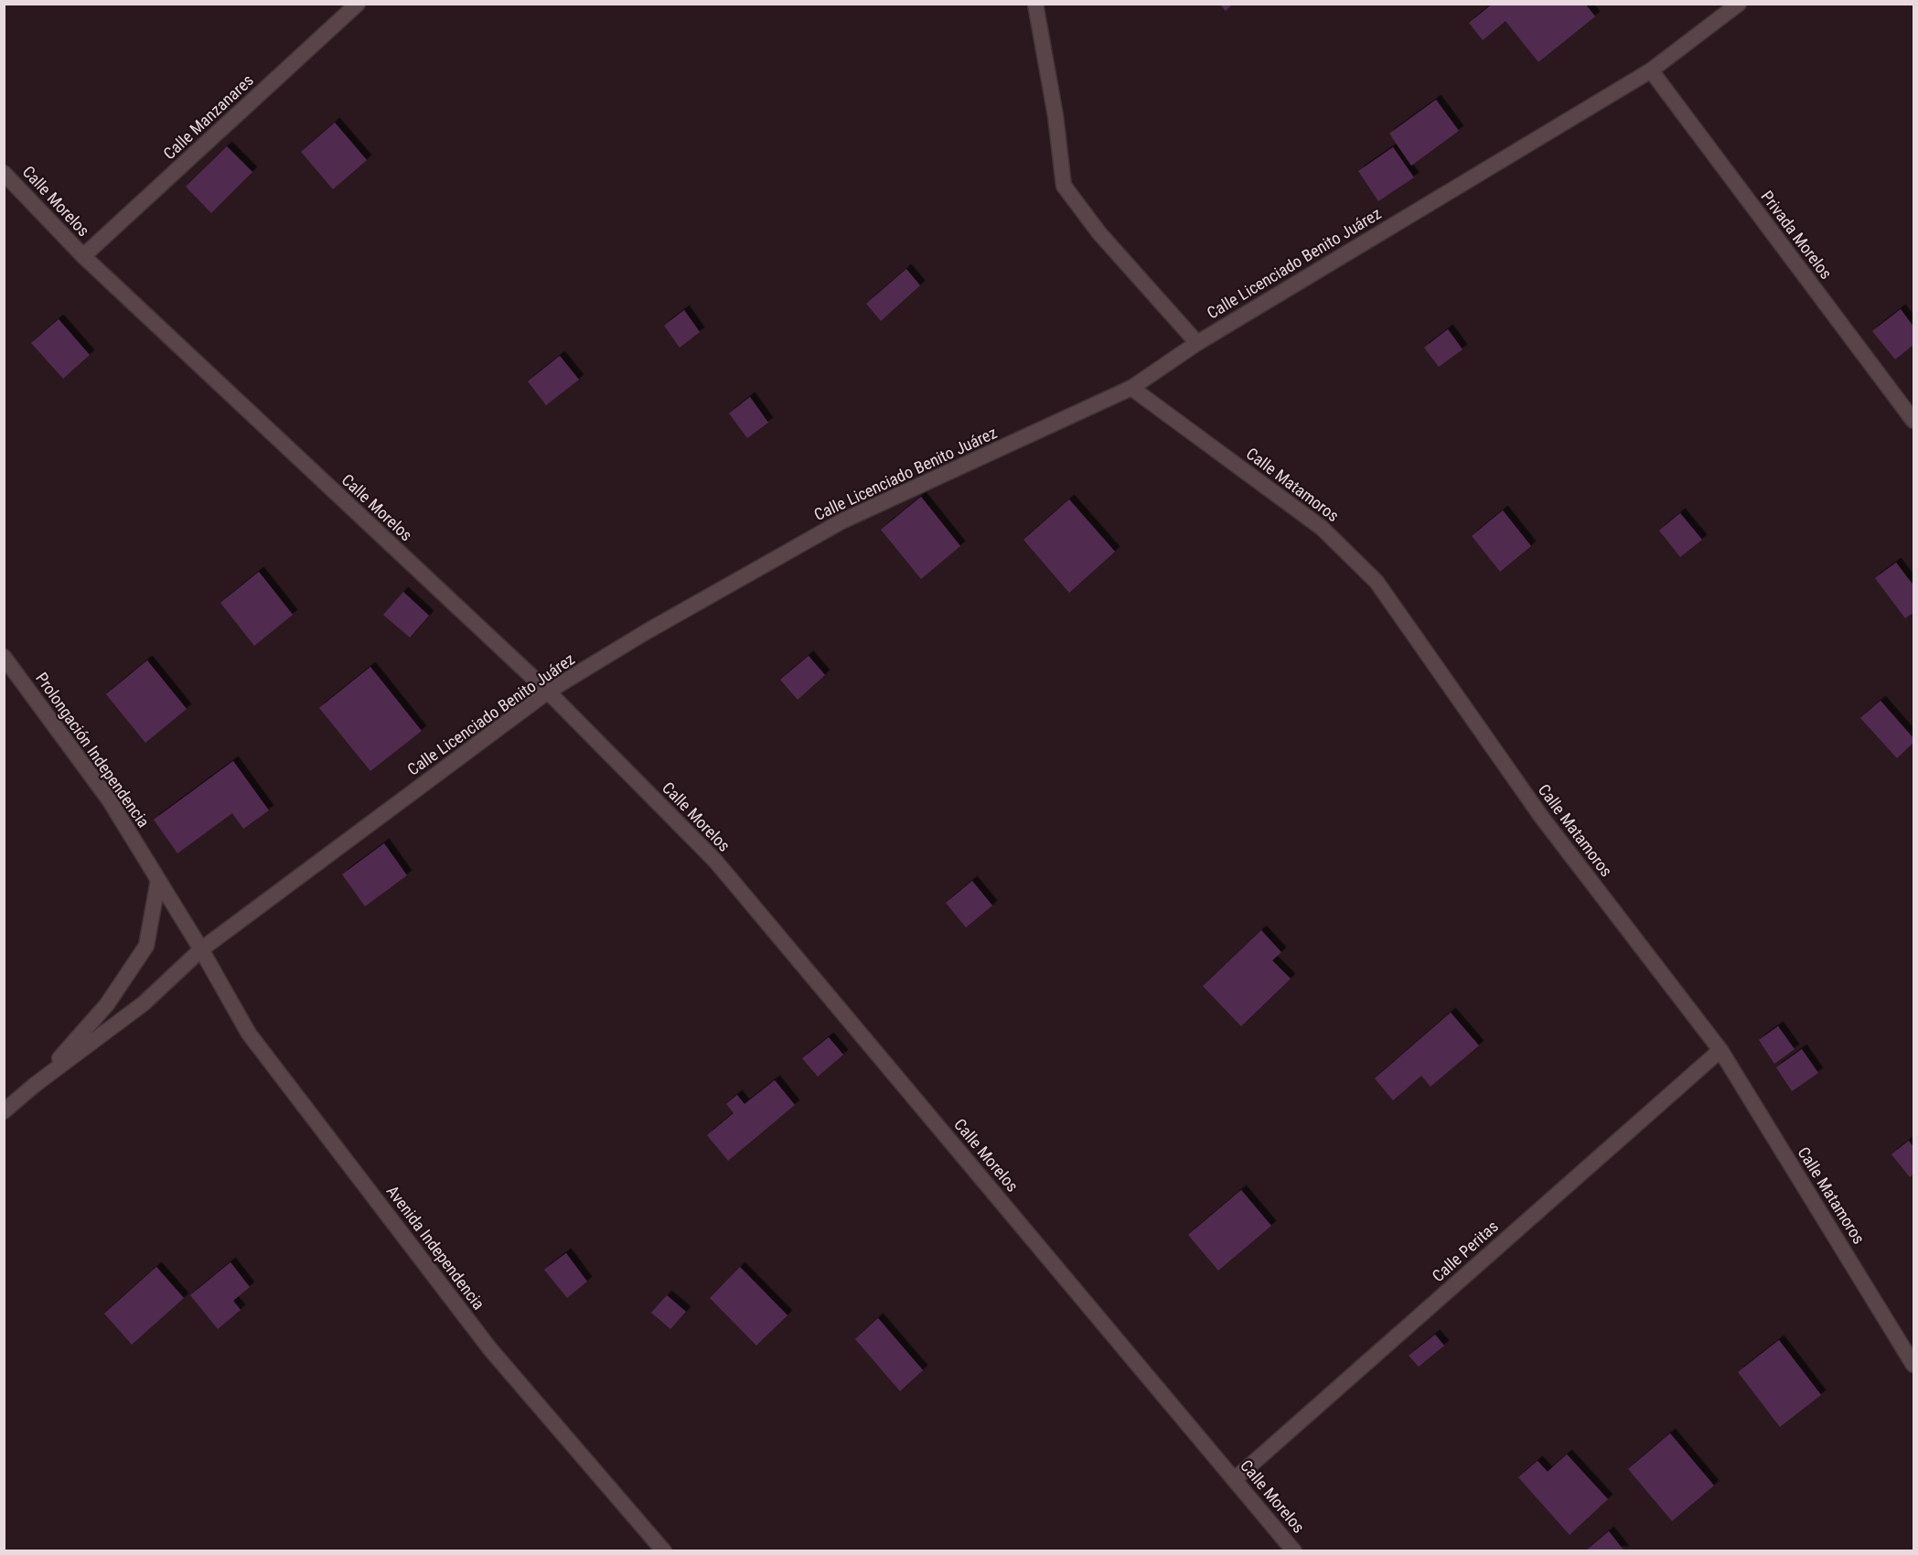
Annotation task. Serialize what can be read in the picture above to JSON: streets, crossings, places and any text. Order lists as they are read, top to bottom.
{
  "streets": {
    "street": [
      "Calle Manzanares",
      "Calle Morelos",
      "Privada Morelos",
      "Calle Licenciado Benito Juárez",
      "Calle Matamoros",
      "Prolongación Independencia",
      "Avenida Independencia",
      "Calle Peritas"
    ]
  },
  "crossings": [
    ["Calle Manzanares", "Calle Morelos"],
    ["Calle Morelos", "Calle Licenciado Benito Juárez"],
    ["Calle Morelos", "Calle Peritas"],
    ["Privada Morelos", "Calle Licenciado Benito Juárez"],
    ["Calle Licenciado Benito Juárez", "Calle Matamoros"],
    ["Calle Licenciado Benito Juárez", "Prolongación Independencia"],
    ["Calle Licenciado Benito Juárez", "Avenida Independencia"],
    ["Calle Matamoros", "Calle Peritas"],
    ["Prolongación Independencia", "Avenida Independencia"]
  ]
}
